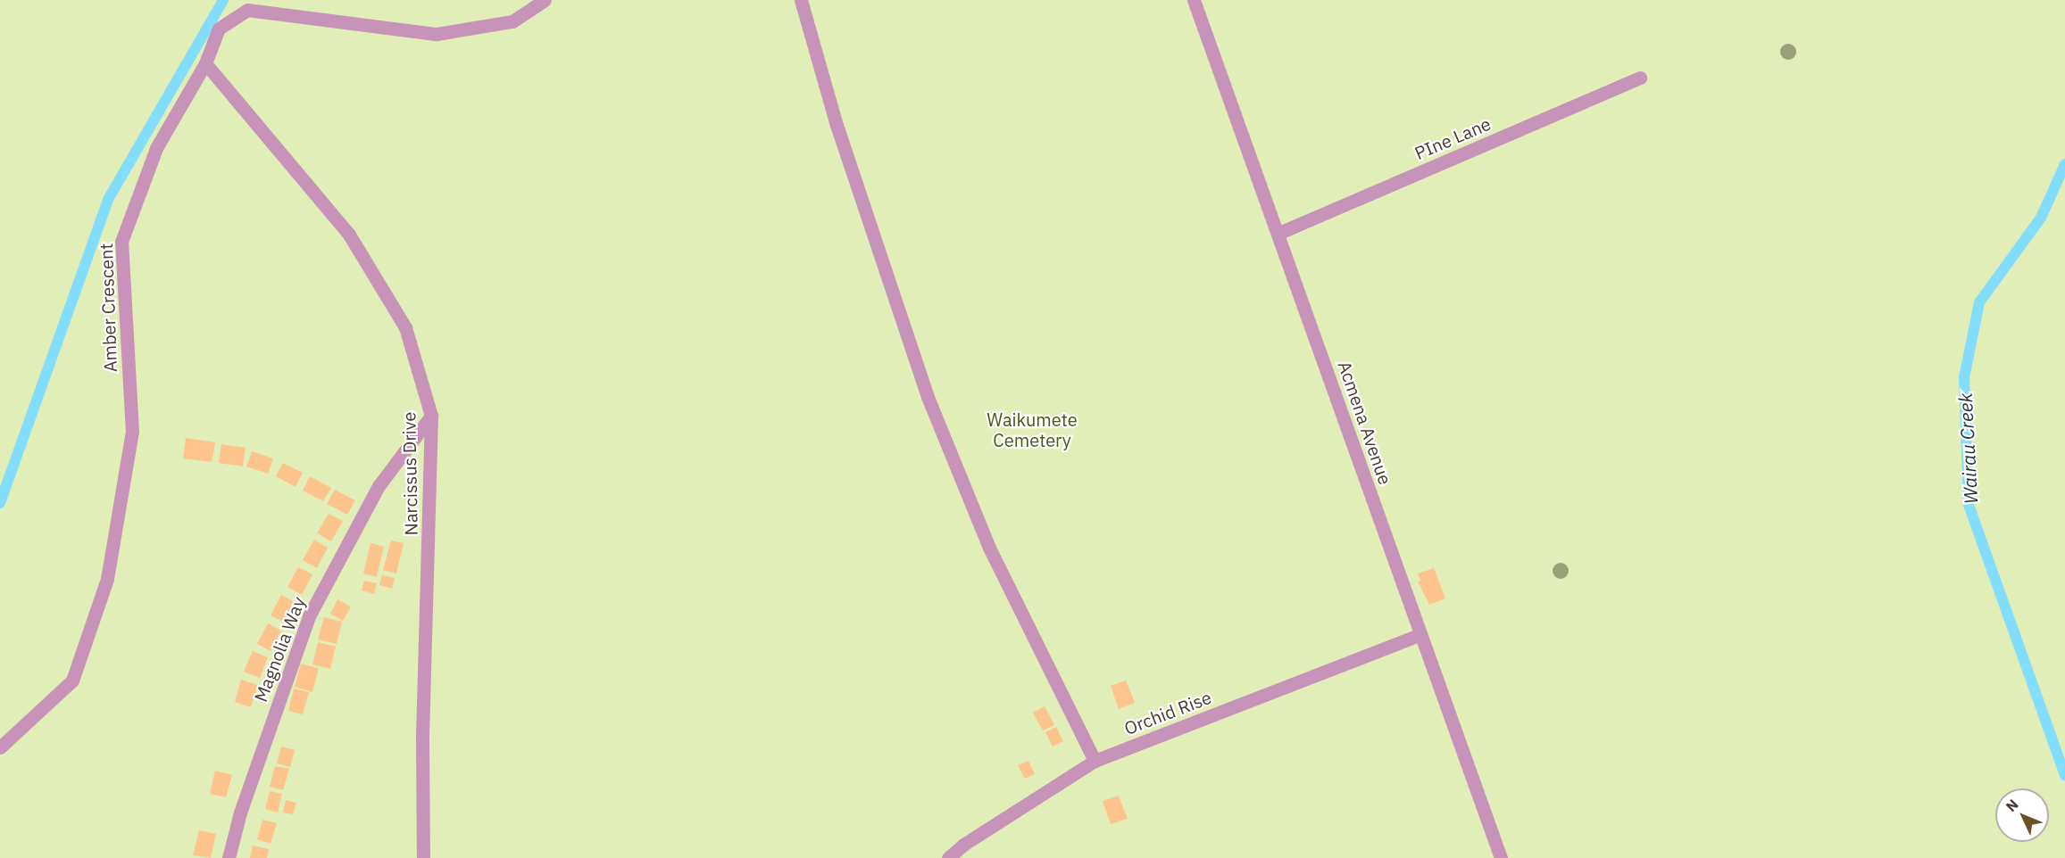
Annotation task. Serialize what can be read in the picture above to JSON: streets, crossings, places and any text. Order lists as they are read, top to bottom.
{
  "streets": {
    "lane": [
      "PIne Lane",
      "Amber Crescent",
      "Acmena Avenue",
      "Narcissus Drive",
      "Magnolia Way",
      "Orchid Rise"
    ]
  },
  "crossings": [
    ["PIne Lane", "Acmena Avenue"],
    ["Amber Crescent", "Narcissus Drive"],
    ["Acmena Avenue", "Orchid Rise"],
    ["Narcissus Drive", "Magnolia Way"]
  ],
  "water": ["Wairau Creek"],
  "parks": ["Waikumete Cemetery"],
  "north": "top left"
}
